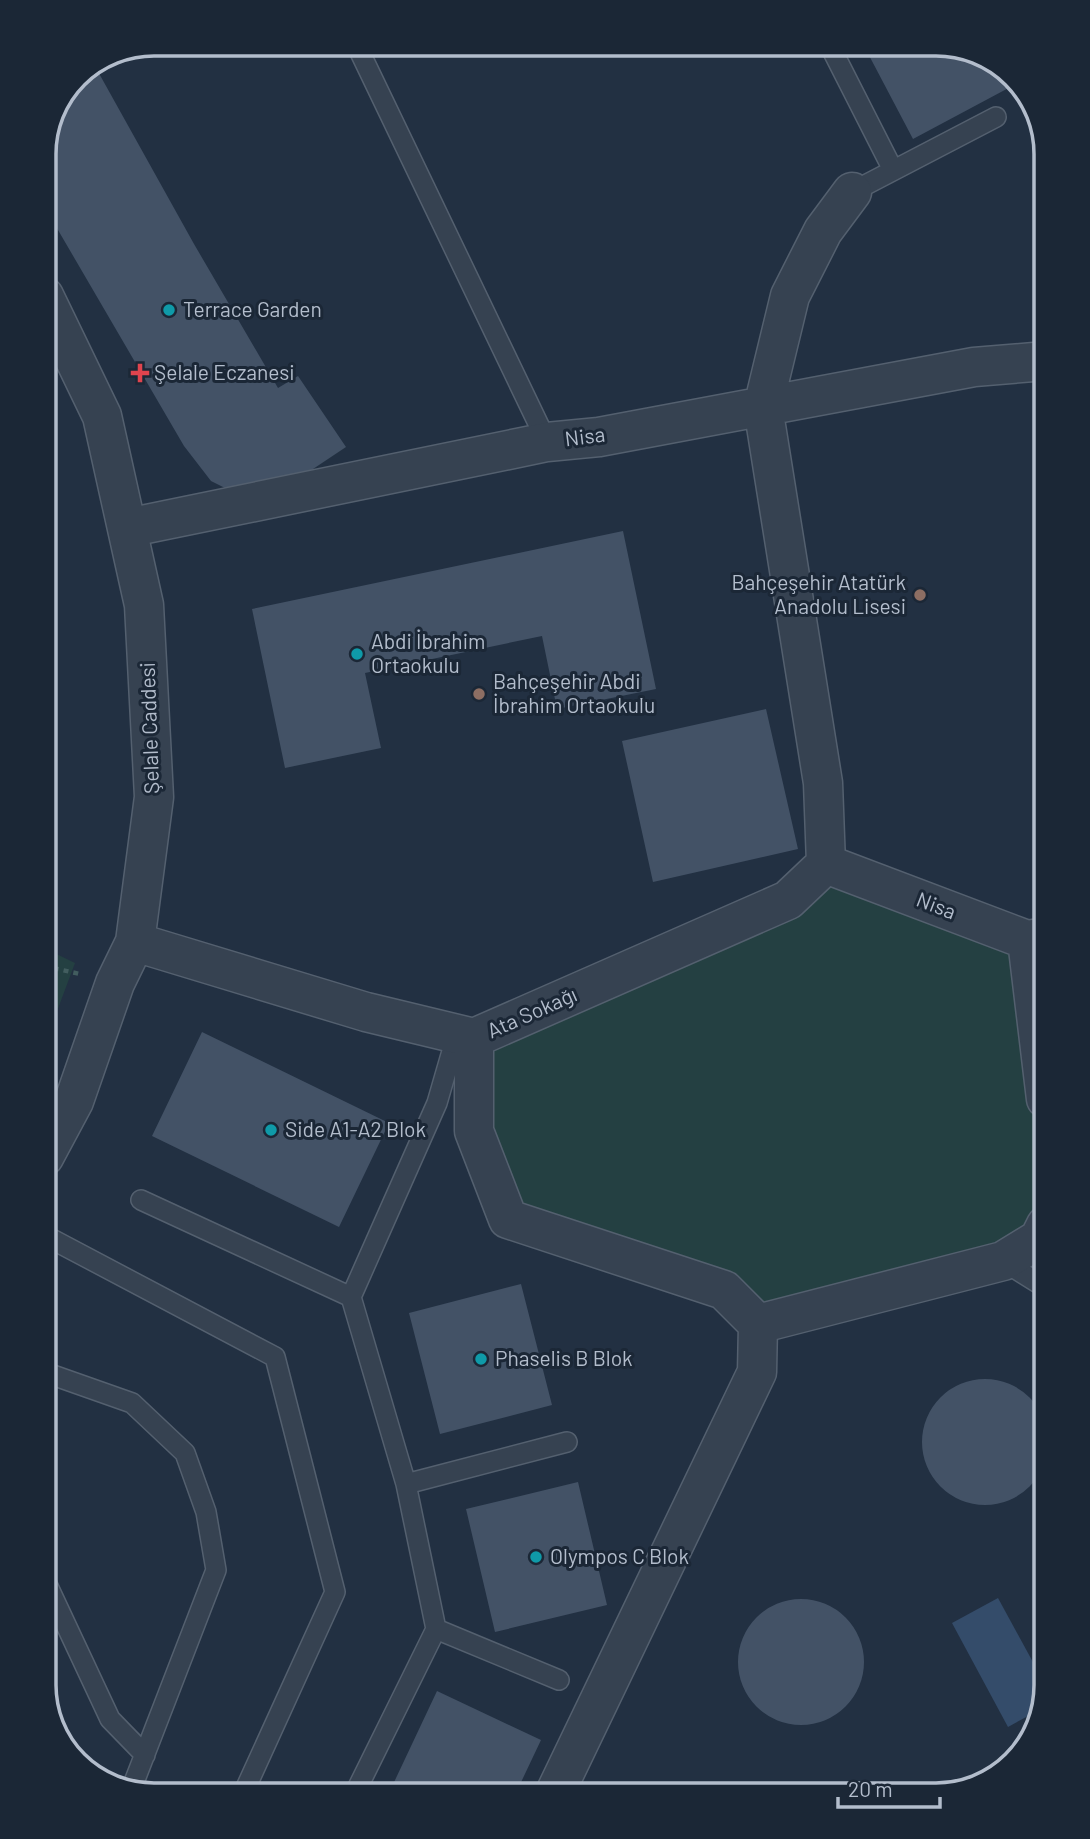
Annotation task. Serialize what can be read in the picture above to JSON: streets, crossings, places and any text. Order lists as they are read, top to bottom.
{
  "streets": {
    "street": ["Nisa", "Şelale Caddesi", "Ata Sokağı"]
  },
  "crossings": [
    ["Nisa", "Şelale Caddesi"],
    ["Nisa", "Ata Sokağı"],
    ["Şelale Caddesi", "Ata Sokağı"]
  ],
  "places": {
    "other": [
      "Terrace Garden",
      "Bahçeşehir Atatürk Anadolu Lisesi",
      "Abdi İbrahim Ortaokulu",
      "Bahçeşehir Abdi İbrahim Ortaokulu",
      "Side A1-A2 Blok",
      "Phaselis B Blok",
      "Olympos C Blok"
    ],
    "health": ["Şelale Eczanesi"]
  },
  "scale_bar": "20 m"
}
